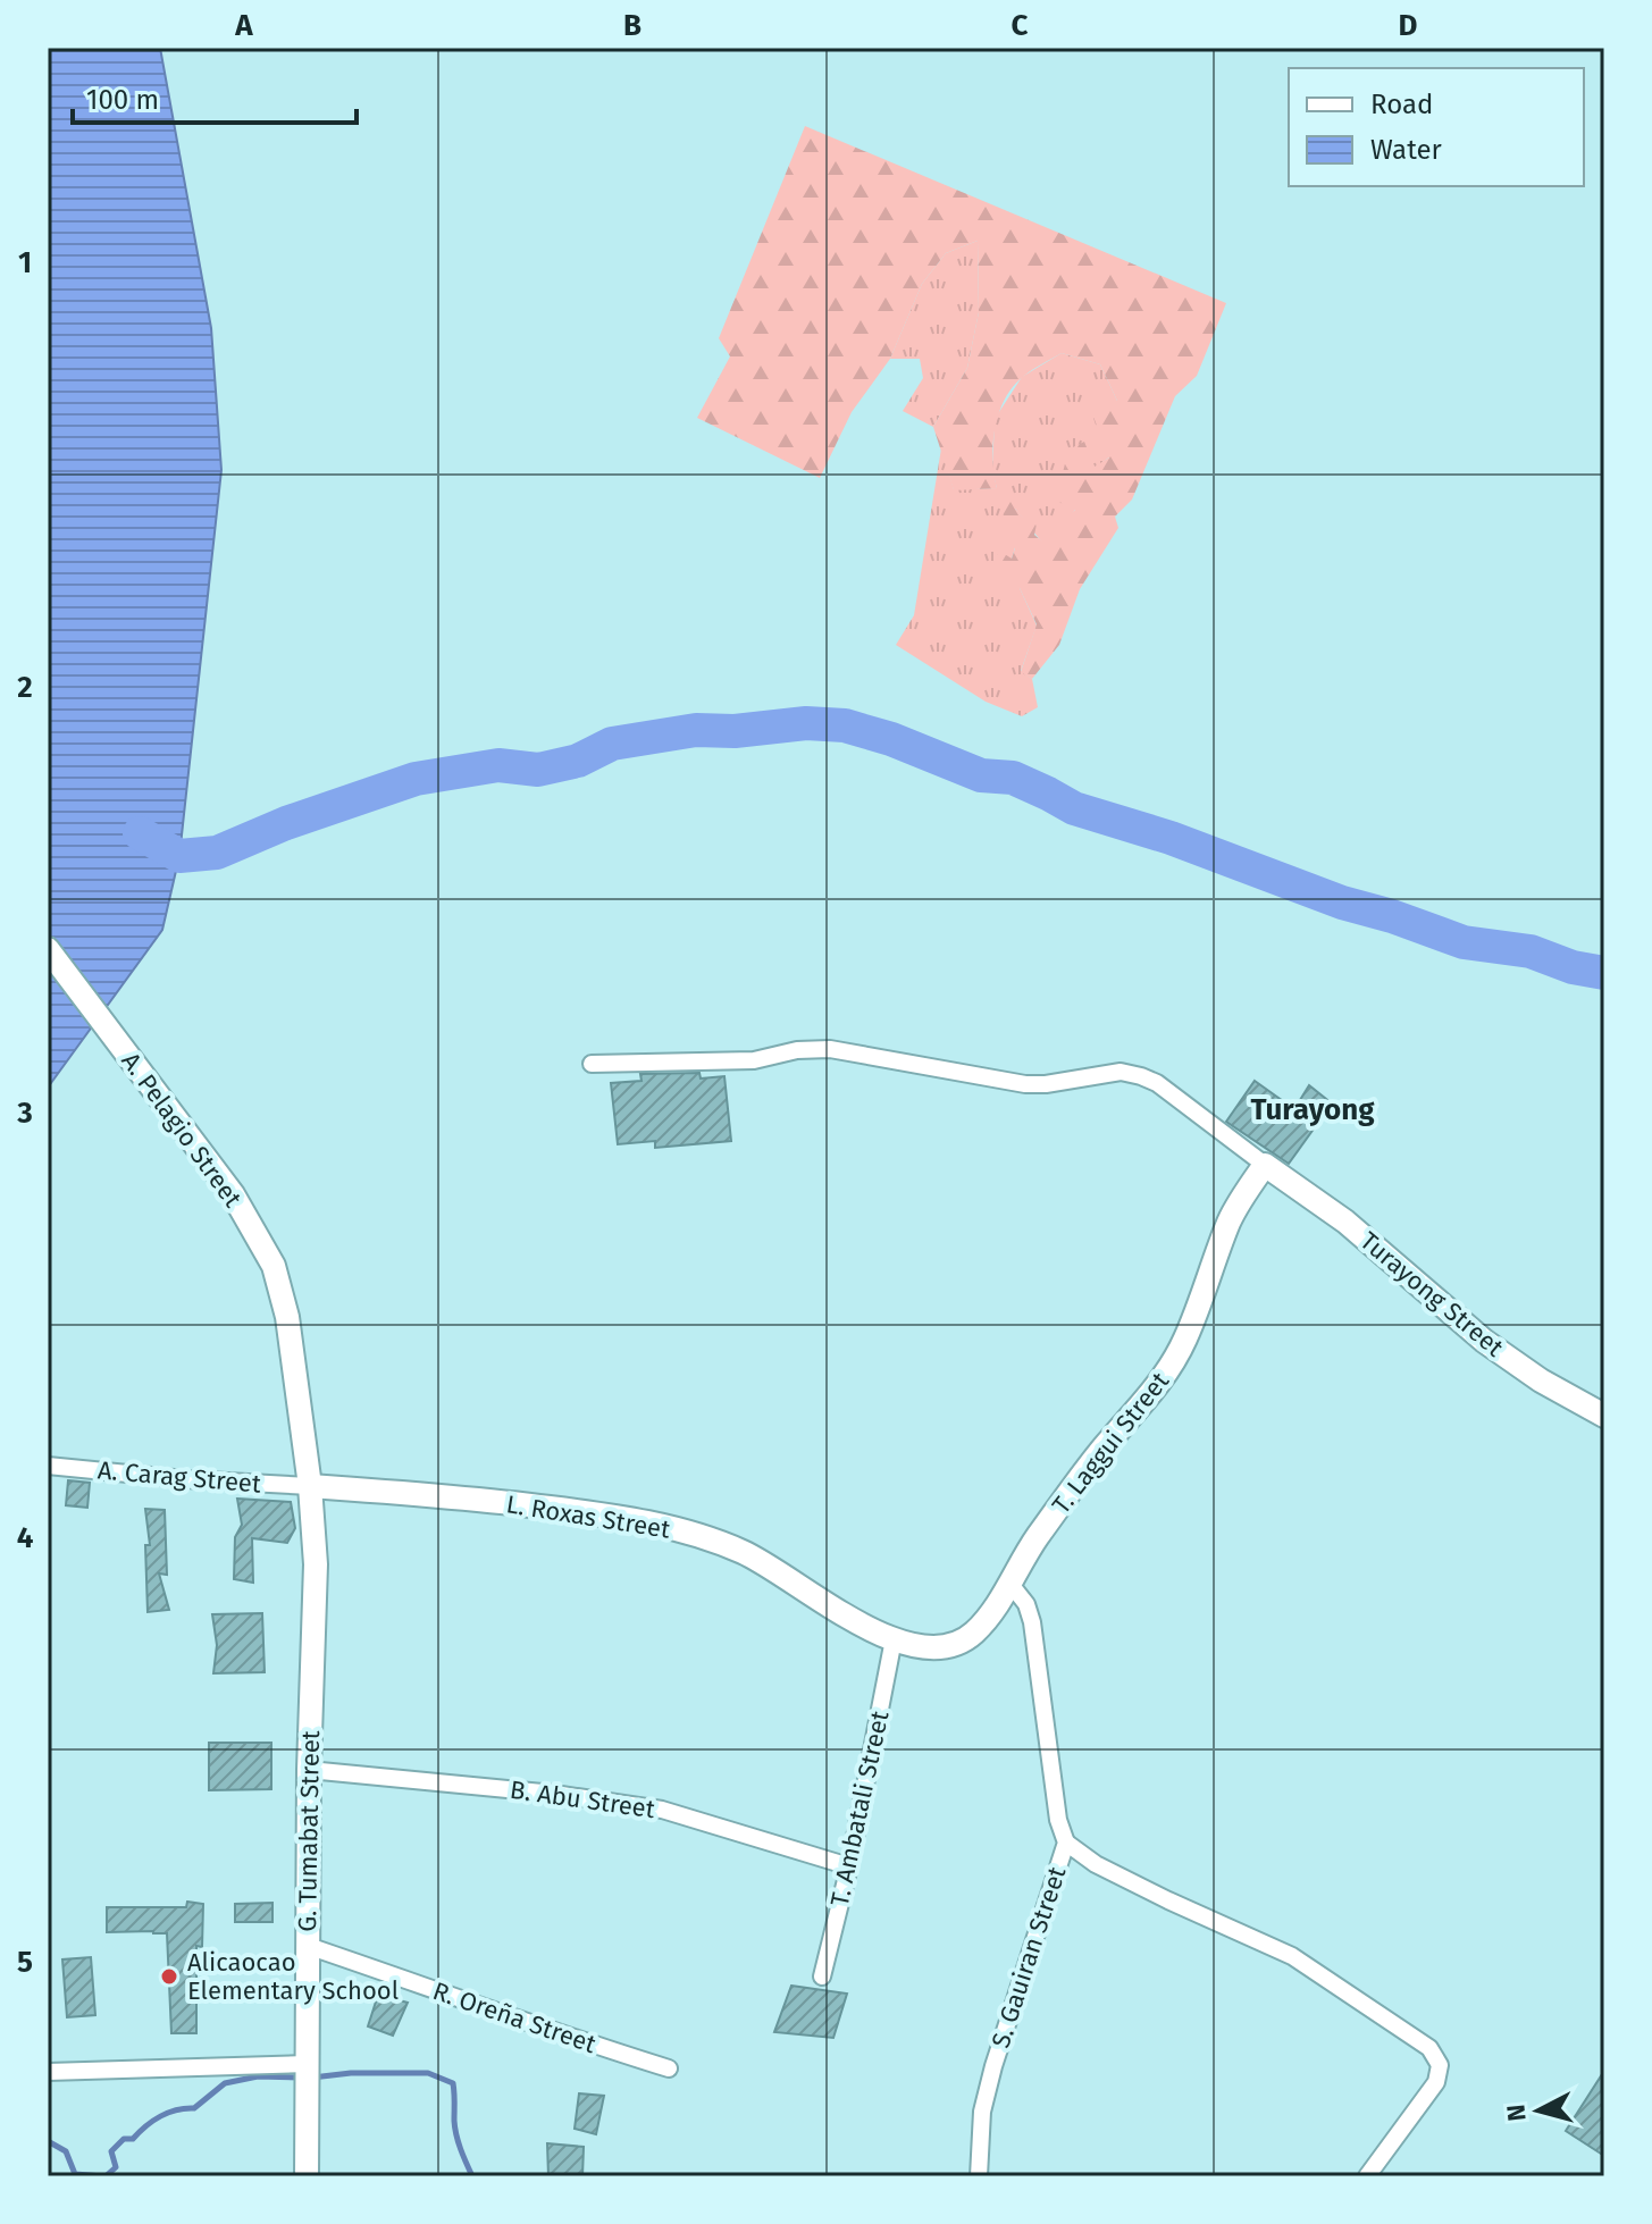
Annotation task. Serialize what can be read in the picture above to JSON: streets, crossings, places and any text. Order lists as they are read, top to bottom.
{
  "streets": {
    "street": [
      "A. Pelagio Street",
      "Turayong Street",
      "T. Laggui Street",
      "A. Carag Street",
      "L. Roxas Street",
      "B. Abu Street",
      "T. Ambatali Street",
      "G. Tumabat Street",
      "S. Gauiran Street",
      "R. Oreña Street"
    ]
  },
  "crossings": [
    ["A. Pelagio Street", "A. Carag Street"],
    ["A. Pelagio Street", "L. Roxas Street"],
    ["A. Pelagio Street", "G. Tumabat Street"],
    ["Turayong Street", "T. Laggui Street"],
    ["T. Laggui Street", "L. Roxas Street"],
    ["T. Laggui Street", "T. Ambatali Street"],
    ["T. Laggui Street", "S. Gauiran Street"],
    ["A. Carag Street", "L. Roxas Street"],
    ["A. Carag Street", "G. Tumabat Street"],
    ["L. Roxas Street", "T. Ambatali Street"],
    ["L. Roxas Street", "G. Tumabat Street"],
    ["B. Abu Street", "T. Ambatali Street"],
    ["B. Abu Street", "G. Tumabat Street"],
    ["G. Tumabat Street", "R. Oreña Street"]
  ],
  "districts": ["Turayong"],
  "places": ["Alicaocao Elementary School"],
  "legend": ["Road", "Water"],
  "scale_bar": "100 m",
  "north": "left",
  "grid": {
    "columns": [
      "A",
      "B",
      "C",
      "D"
    ],
    "rows": [
      "1",
      "2",
      "3",
      "4",
      "5"
    ]
  }
}
